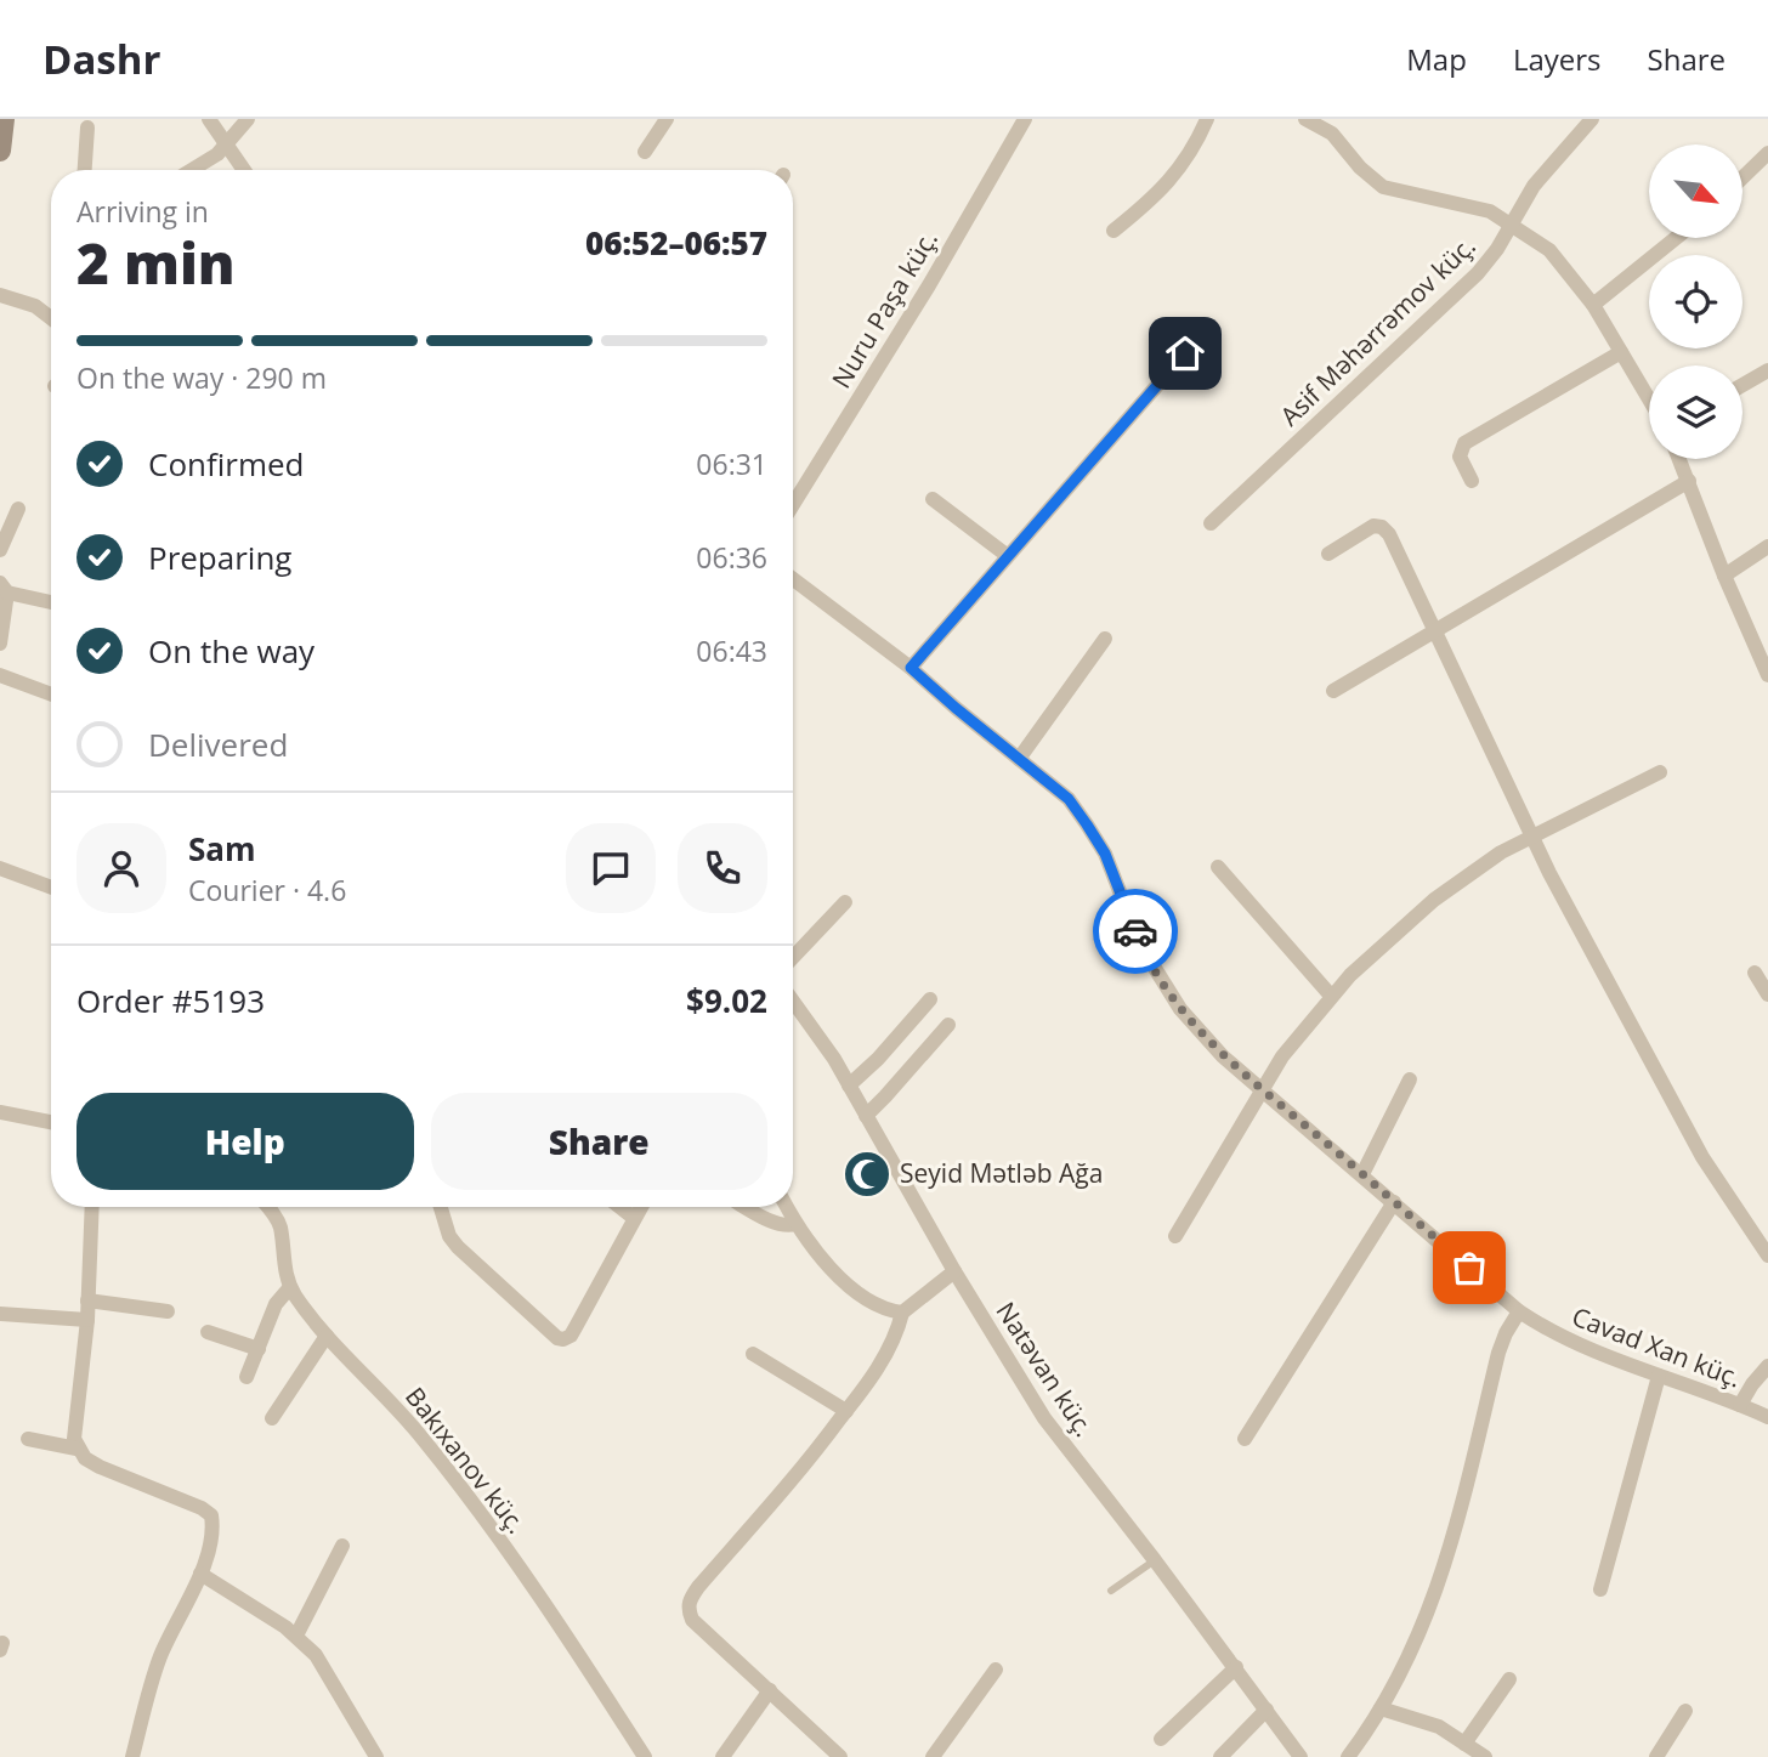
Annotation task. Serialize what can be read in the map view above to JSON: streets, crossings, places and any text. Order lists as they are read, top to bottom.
{
  "streets": {
    "street": [
      "Nuru Paşa küç.",
      "Asif Məhərrəmov küç.",
      "Cavad Xan küç.",
      "Natəvan küç.",
      "Bakıxanov küç."
    ]
  },
  "places": {
    "mosque": ["Seyid Mətləb Ağa"]
  },
  "north": "bottom right",
  "page": {
    "header": "Dashr",
    "nav": ["Map", "Layers", "Share"],
    "heading": ["2 min", "Arriving in", "06:52–06:57"],
    "panel": [
      "Sam",
      "Courier · 4.6",
      "Order #5193",
      "$9.02"
    ],
    "bar": "On the way · 290 m",
    "list": [
      ["Confirmed", "06:31"],
      ["Preparing", "06:36"],
      ["On the way", "06:43"],
      "Delivered"
    ],
    "buttons": ["Help", "Share"]
  }
}
